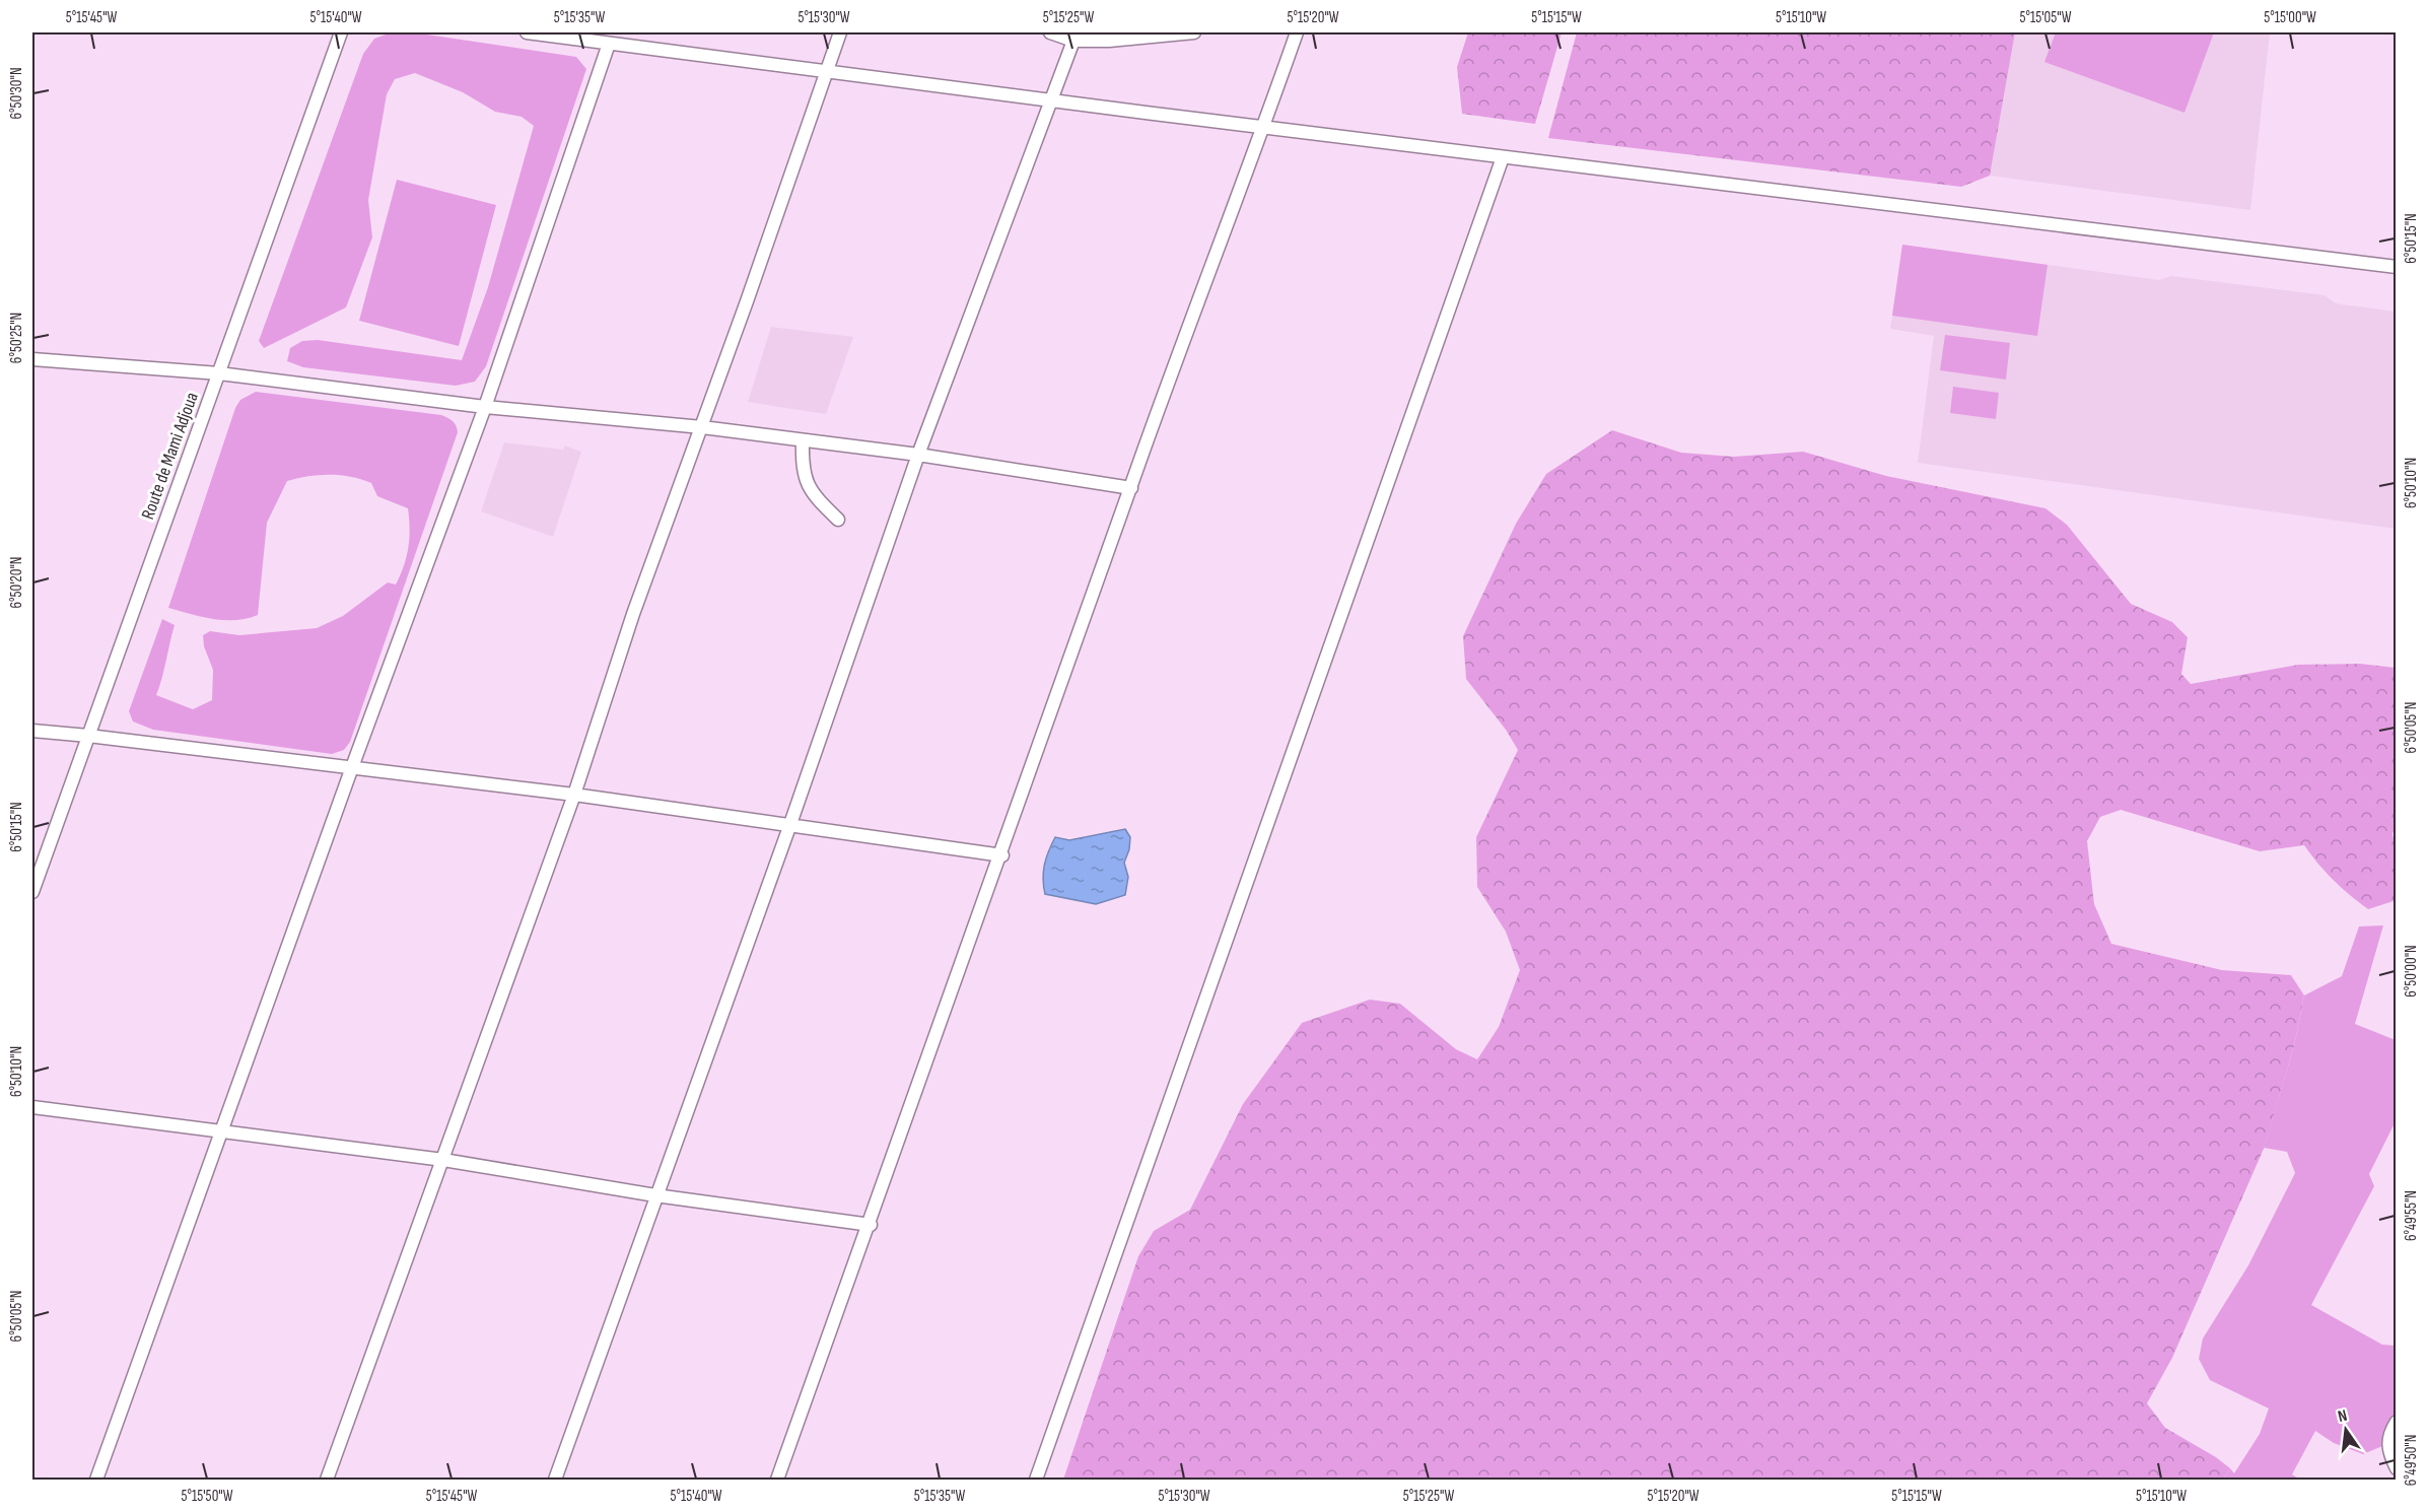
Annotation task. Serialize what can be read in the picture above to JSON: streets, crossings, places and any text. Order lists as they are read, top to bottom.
{
  "streets": {
    "street": ["Route de Mami Adjoua"]
  },
  "north": "top",
  "coordinates": [
    "5°15'45\"W",
    "5°15'40\"W",
    "5°15'35\"W",
    "5°15'30\"W",
    "5°15'25\"W",
    "5°15'20\"W",
    "5°15'15\"W",
    "5°15'10\"W",
    "5°15'05\"W",
    "5°15'00\"W",
    "6°50'30\"N",
    "6°50'15\"N",
    "6°50'25\"N",
    "6°50'10\"N",
    "6°50'20\"N",
    "6°50'05\"N",
    "6°50'00\"N",
    "6°49'55\"N",
    "6°49'50\"N",
    "5°15'50\"W"
  ]
}
